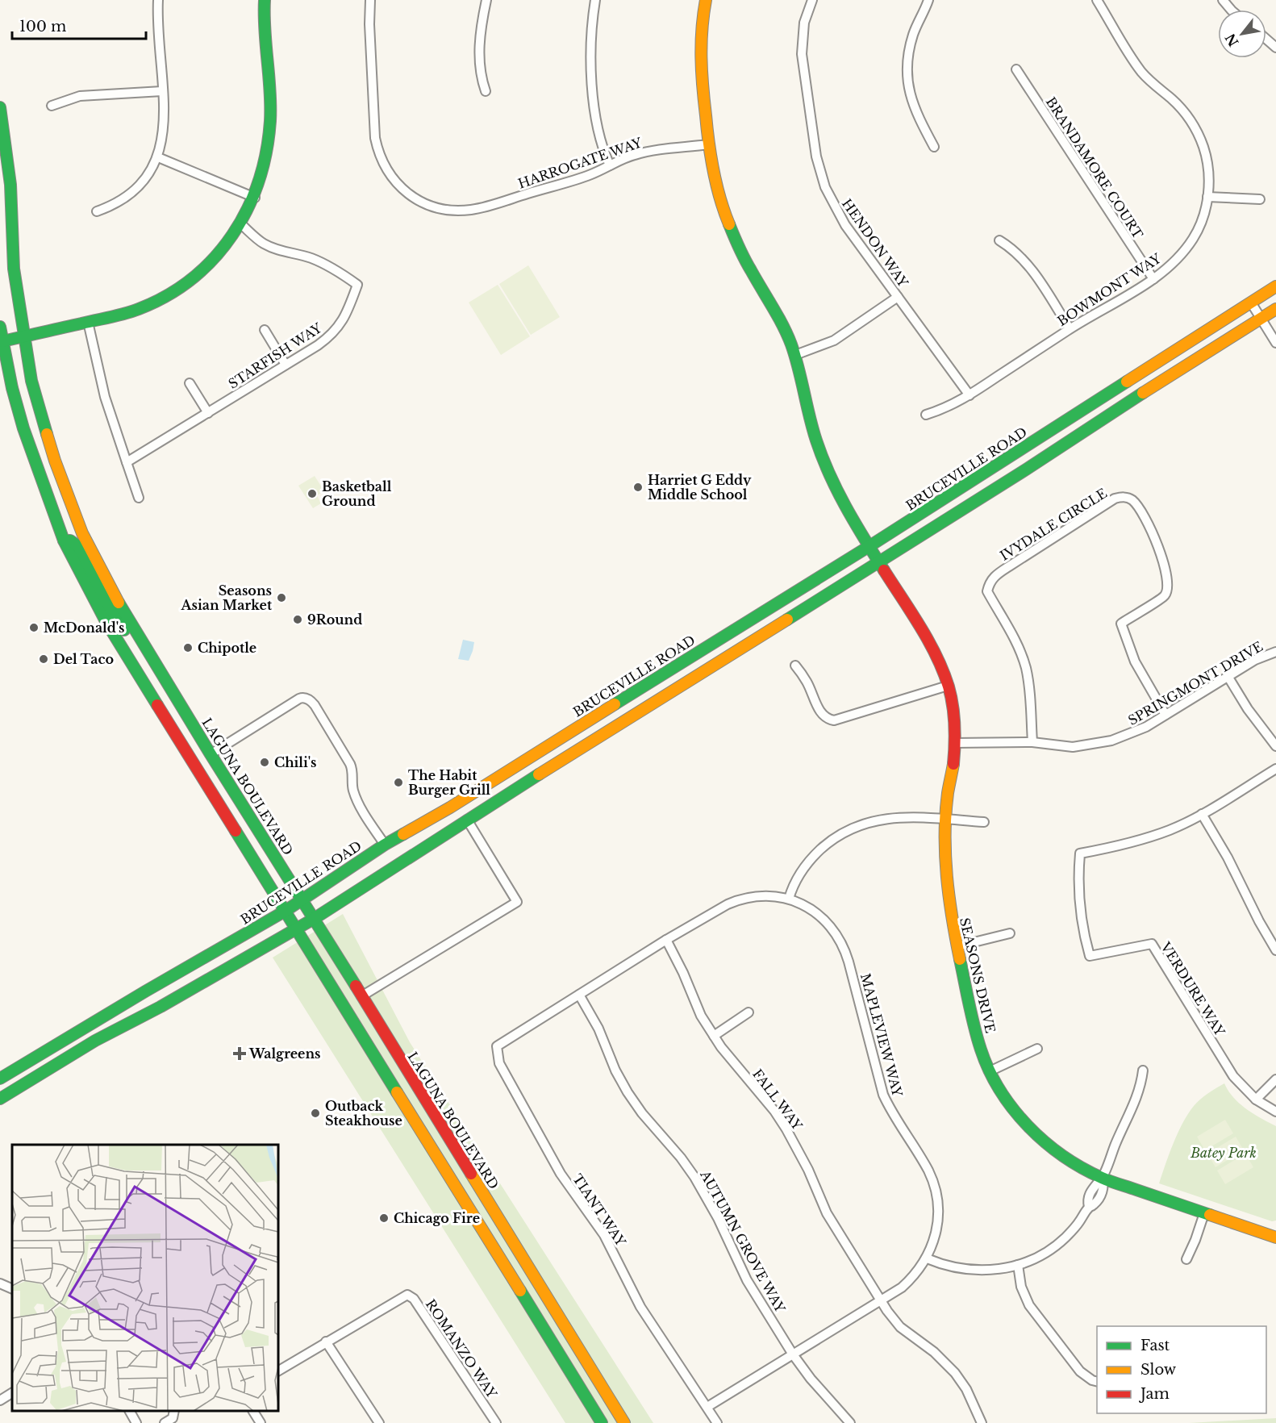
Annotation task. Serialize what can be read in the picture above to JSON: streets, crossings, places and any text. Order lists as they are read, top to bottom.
{
  "streets": {
    "main road": ["BRUCEVILLE ROAD", "LAGUNA BOULEVARD", "SEASONS DRIVE"],
    "street": [
      "HARROGATE WAY",
      "BRANDAMORE COURT",
      "HENDON WAY",
      "BOWMONT WAY",
      "STARFISH WAY",
      "IVYDALE CIRCLE",
      "SPRINGMONT DRIVE",
      "VERDURE WAY",
      "MAPLEVIEW WAY",
      "FALL WAY",
      "TIANT WAY",
      "AUTUMN GROVE WAY",
      "ROMANZO WAY"
    ]
  },
  "crossings": [
    ["HARROGATE WAY", "SEASONS DRIVE"],
    ["BRANDAMORE COURT", "BOWMONT WAY"],
    ["HENDON WAY", "BOWMONT WAY"],
    ["BRUCEVILLE ROAD", "LAGUNA BOULEVARD"],
    ["BRUCEVILLE ROAD", "SEASONS DRIVE"],
    ["IVYDALE CIRCLE", "SPRINGMONT DRIVE"],
    ["SPRINGMONT DRIVE", "SEASONS DRIVE"],
    ["MAPLEVIEW WAY", "FALL WAY"],
    ["MAPLEVIEW WAY", "TIANT WAY"],
    ["MAPLEVIEW WAY", "AUTUMN GROVE WAY"]
  ],
  "parks": ["Batey Park"],
  "places": {
    "other": [
      "Harriet G Eddy Middle School",
      "Basketball Ground",
      "Seasons Asian Market",
      "9Round",
      "McDonald's",
      "Chipotle",
      "Del Taco",
      "Chili's",
      "The Habit Burger Grill",
      "Outback Steakhouse",
      "Chicago Fire"
    ],
    "health": ["Walgreens"]
  },
  "legend": ["Fast", "Slow", "Jam"],
  "scale_bar": "100 m",
  "north": "bottom left"
}
